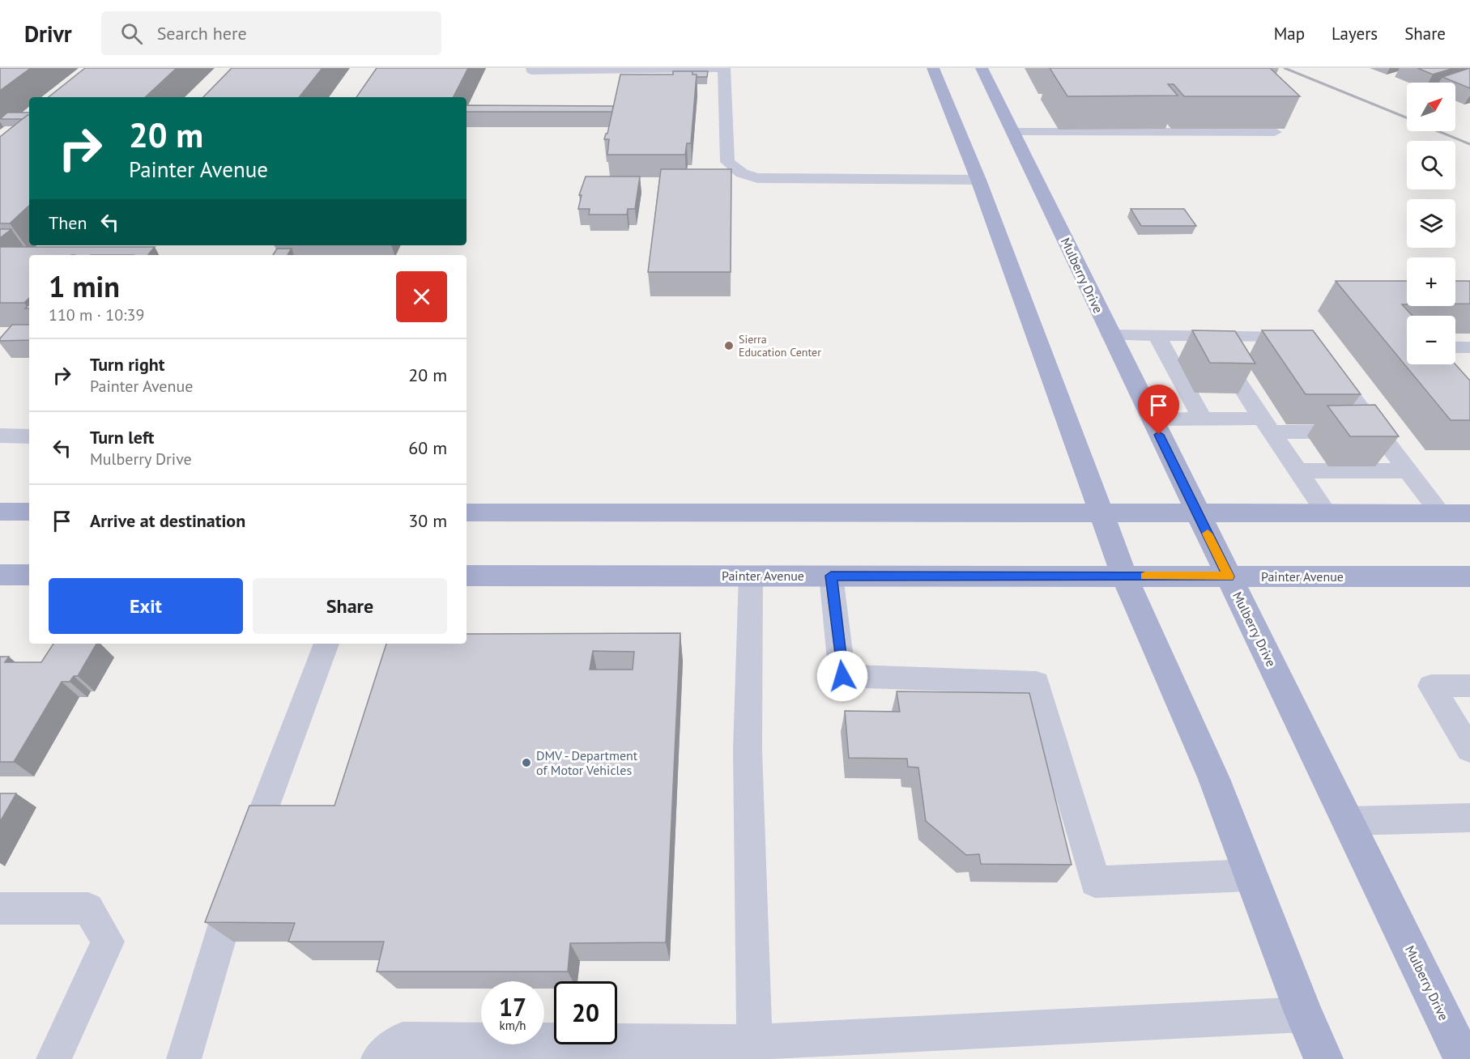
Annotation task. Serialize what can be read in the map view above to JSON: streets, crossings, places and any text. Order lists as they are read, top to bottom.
{
  "streets": {
    "main road": ["Mulberry Drive", "Painter Avenue"]
  },
  "crossings": [
    ["Mulberry Drive", "Painter Avenue"]
  ],
  "places": ["Sierra Education Center", "DMV - Department of Motor Vehicles"],
  "north": "top right",
  "page": {
    "header": "Drivr",
    "search": "Search here",
    "nav": ["Map", "Layers", "Share"],
    "map_buttons": ["+", "−"],
    "turn": ["20 m", "Painter Avenue"],
    "then": "Then",
    "heading": ["1 min", "110 m · 10:39"],
    "list": [
      {
        "name": "Turn right",
        "note": "Painter Avenue",
        "value": "20 m"
      },
      {
        "name": "Turn left",
        "note": "Mulberry Drive",
        "value": "60 m"
      },
      {
        "name": "Arrive at destination",
        "value": "30 m"
      }
    ],
    "buttons": ["Exit", "Share"],
    "speed": "17 km/h",
    "limit": "20"
  }
}
